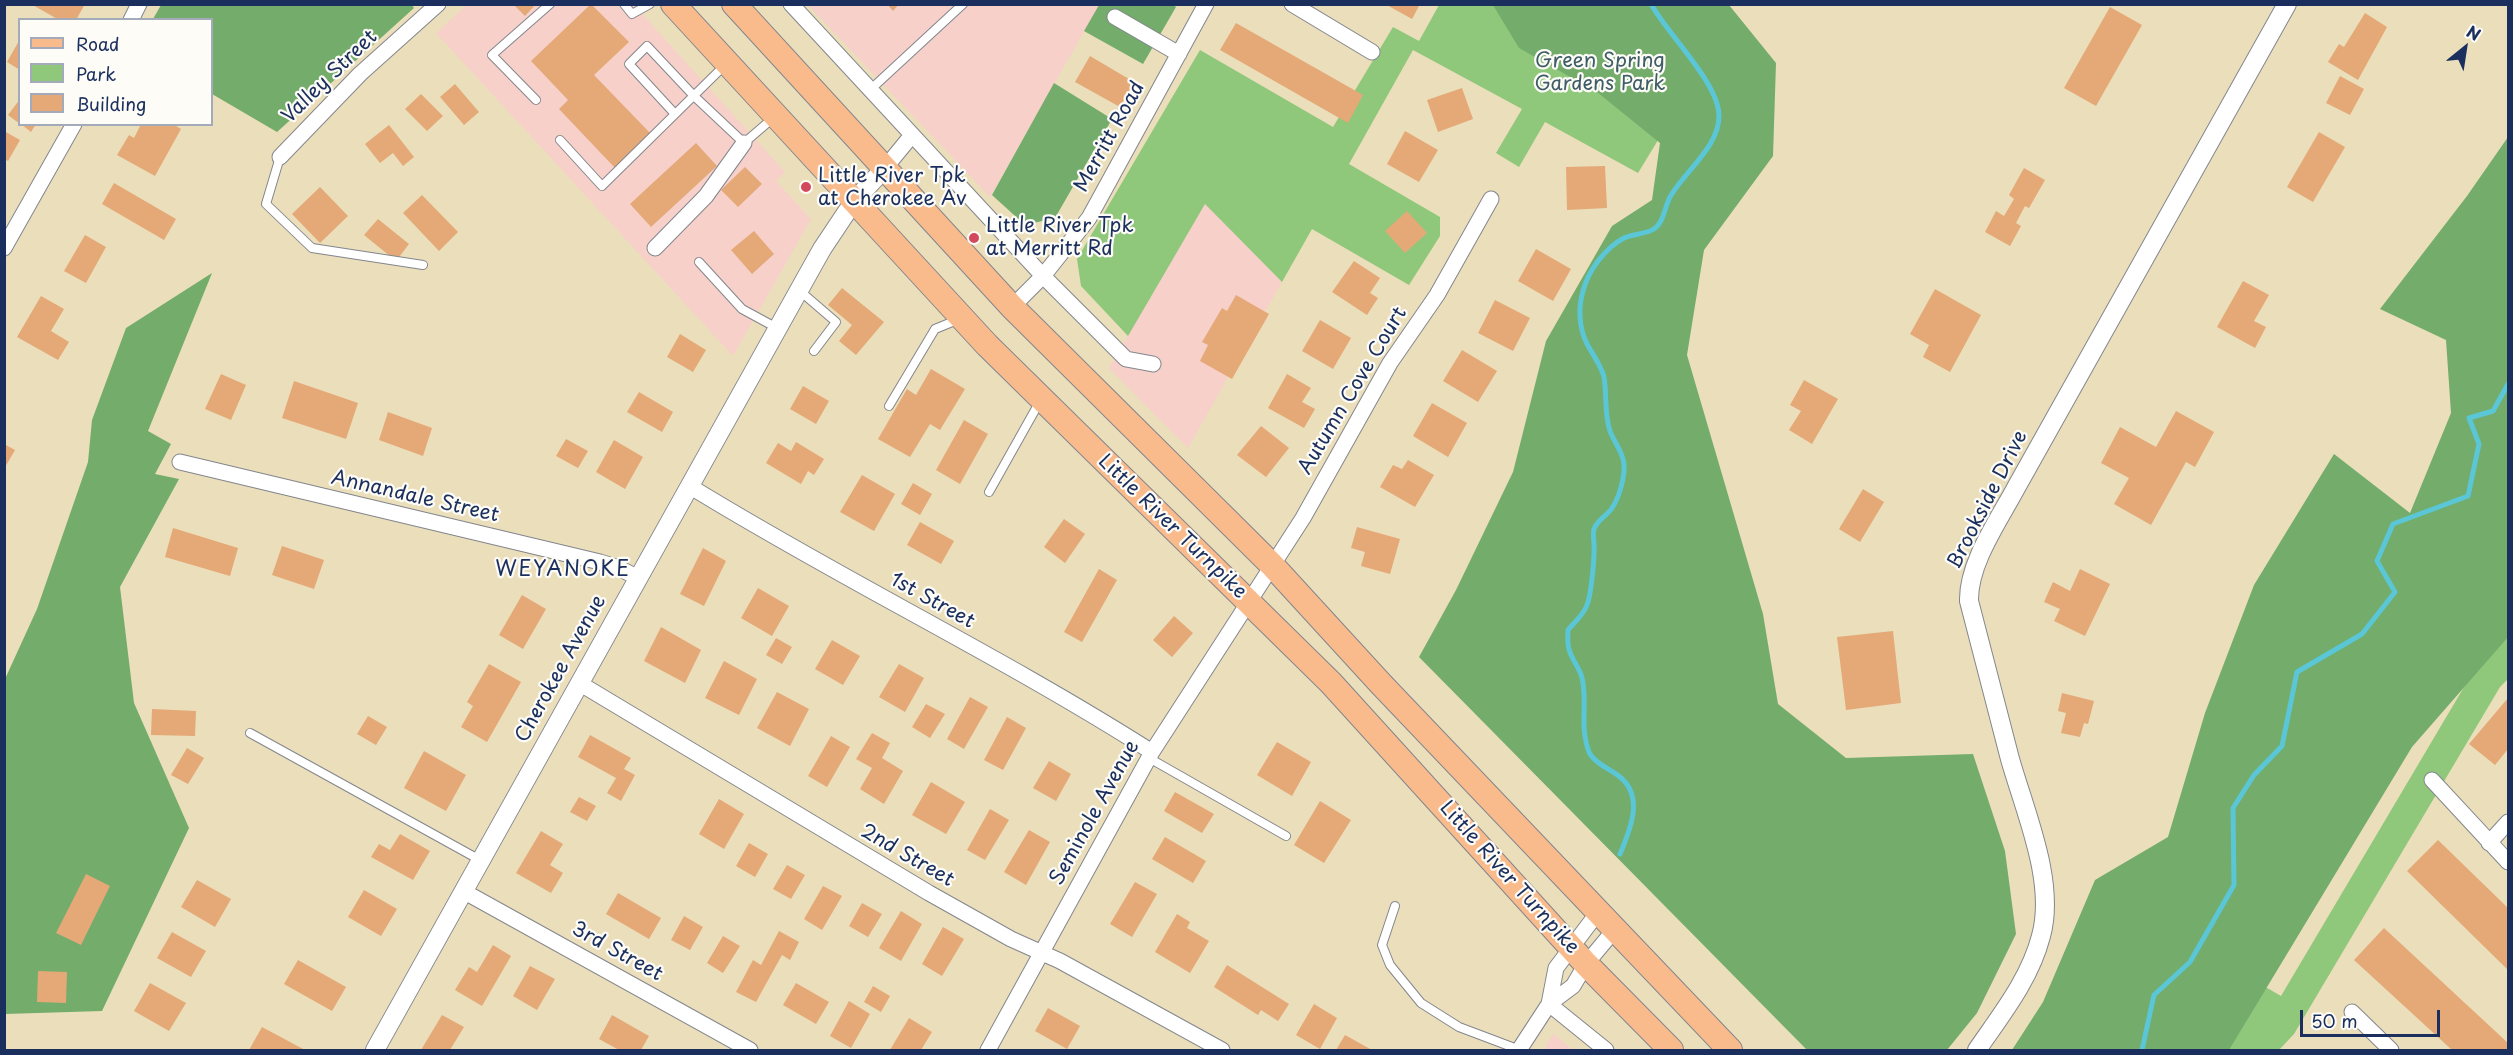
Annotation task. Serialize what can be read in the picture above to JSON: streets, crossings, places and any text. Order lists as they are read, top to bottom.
{
  "streets": {
    "main road": ["Little River Turnpike"],
    "street": [
      "Valley Street",
      "Merritt Road",
      "Autumn Cove Court",
      "Annandale Street",
      "Brookside Drive",
      "1st Street",
      "Cherokee Avenue",
      "Seminole Avenue",
      "2nd Street",
      "3rd Street"
    ]
  },
  "crossings": [
    ["Merritt Road", "Little River Turnpike"],
    ["Autumn Cove Court", "Little River Turnpike"],
    ["Autumn Cove Court", "Seminole Avenue"],
    ["Annandale Street", "Cherokee Avenue"],
    ["Little River Turnpike", "Cherokee Avenue"],
    ["Little River Turnpike", "Seminole Avenue"],
    ["1st Street", "Cherokee Avenue"],
    ["1st Street", "Seminole Avenue"],
    ["Cherokee Avenue", "2nd Street"],
    ["Cherokee Avenue", "3rd Street"],
    ["Seminole Avenue", "2nd Street"]
  ],
  "districts": ["WEYANOKE"],
  "parks": ["Green Spring Gardens Park"],
  "places": ["Little River Tpk at Cherokee Av", "Little River Tpk at Merritt Rd"],
  "legend": ["Road", "Park", "Building"],
  "scale_bar": "50 m",
  "north": "top right"
}
